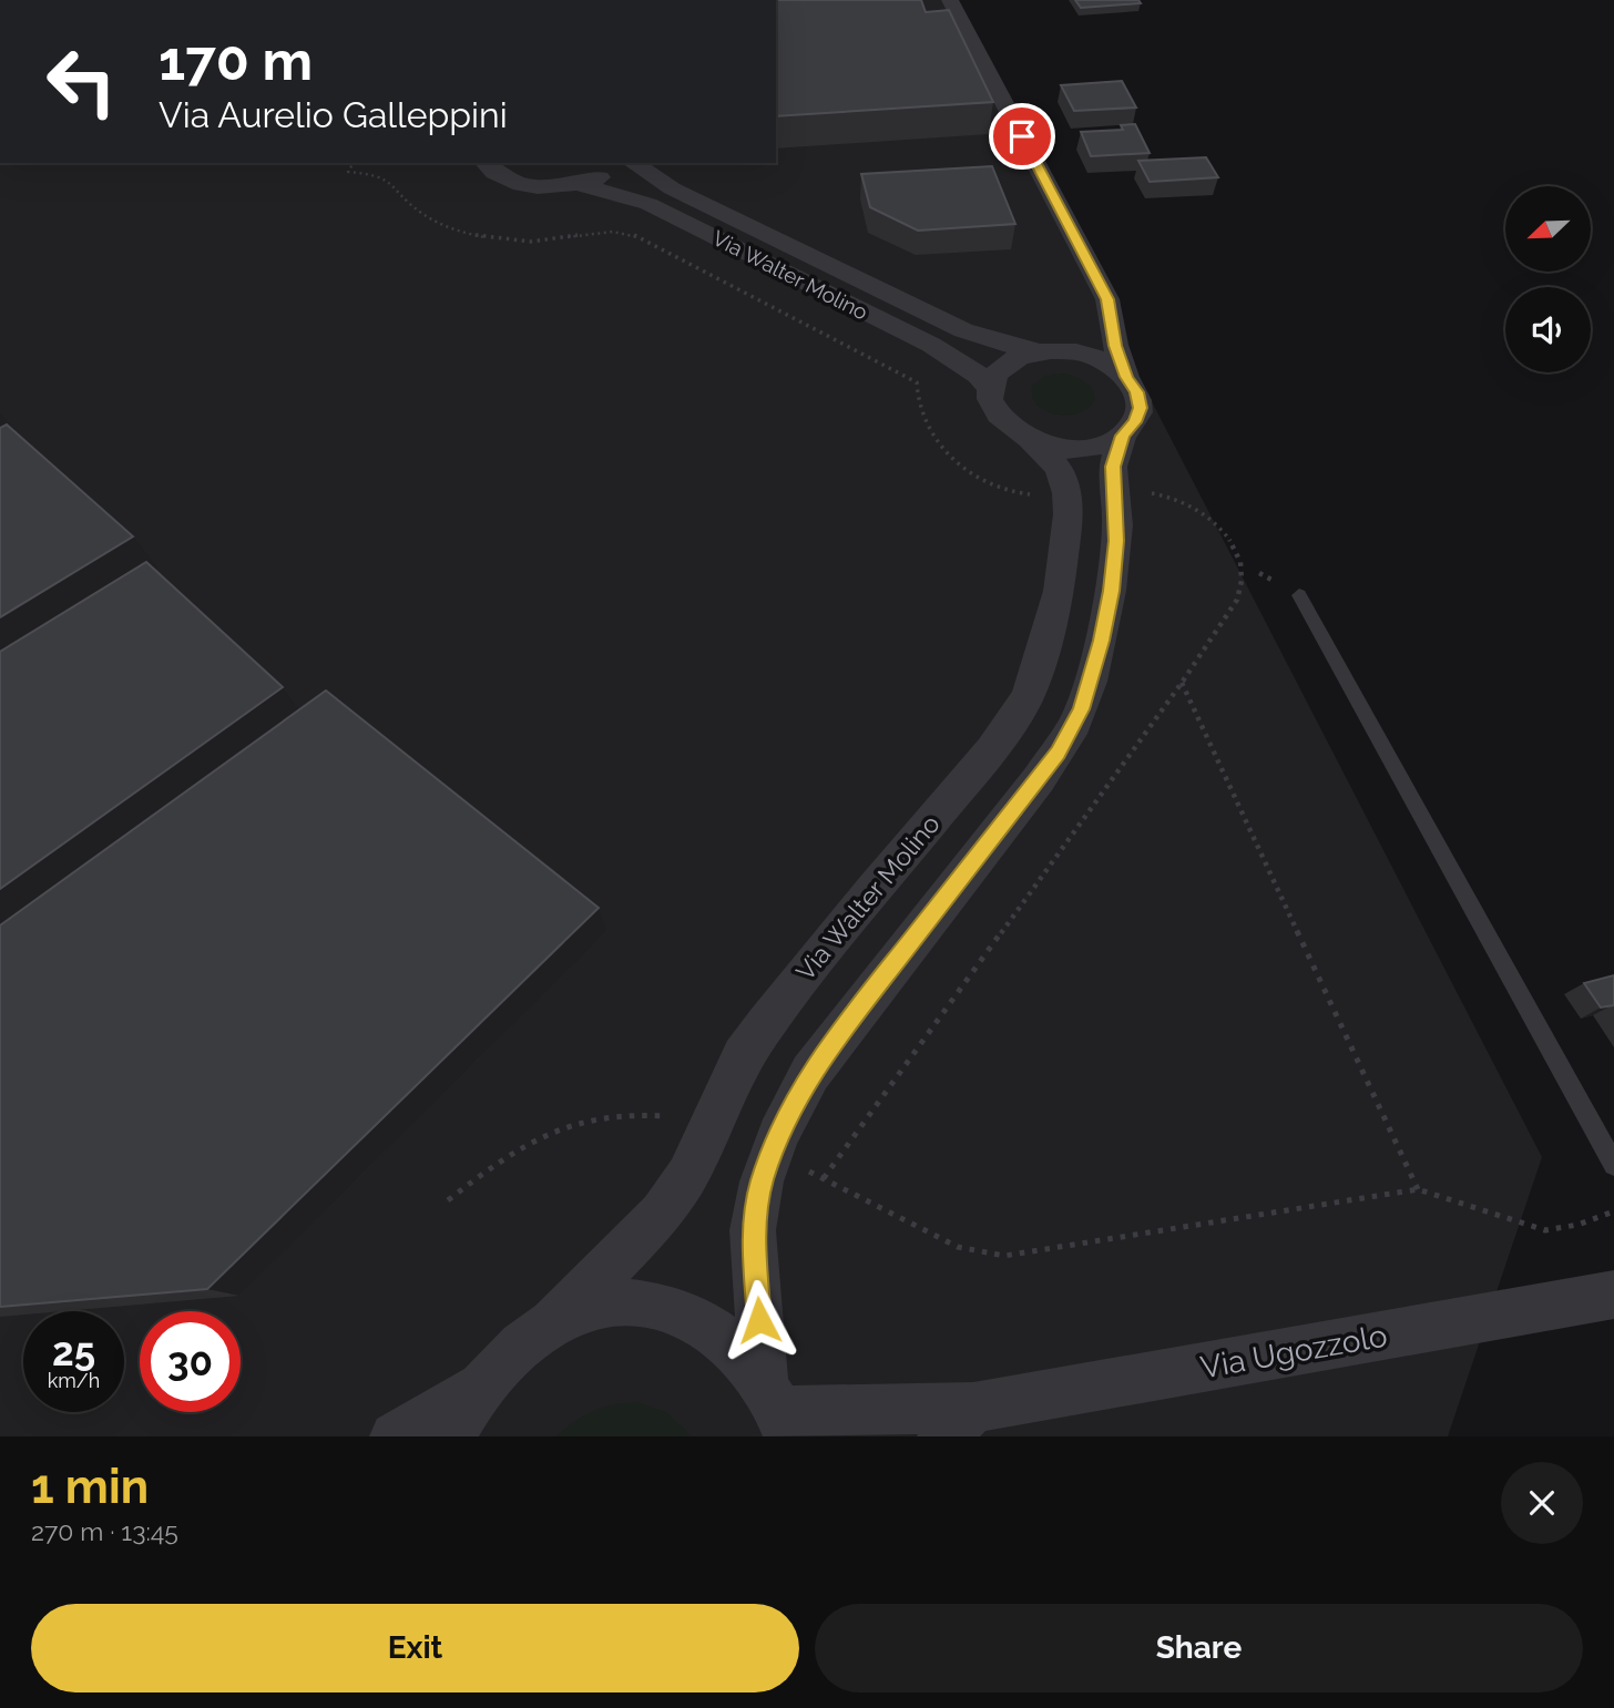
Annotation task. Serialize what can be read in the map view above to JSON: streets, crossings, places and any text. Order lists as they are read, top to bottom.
{
  "streets": {
    "street": ["Via Walter Molino", "Via Ugozzolo"]
  },
  "north": "bottom left",
  "page": {
    "turn": ["170 m", "Via Aurelio Galleppini"],
    "speed": "25 km/h",
    "limit": "30",
    "heading": ["1 min", "270 m · 13:45"],
    "buttons": ["Exit", "Share"]
  }
}
